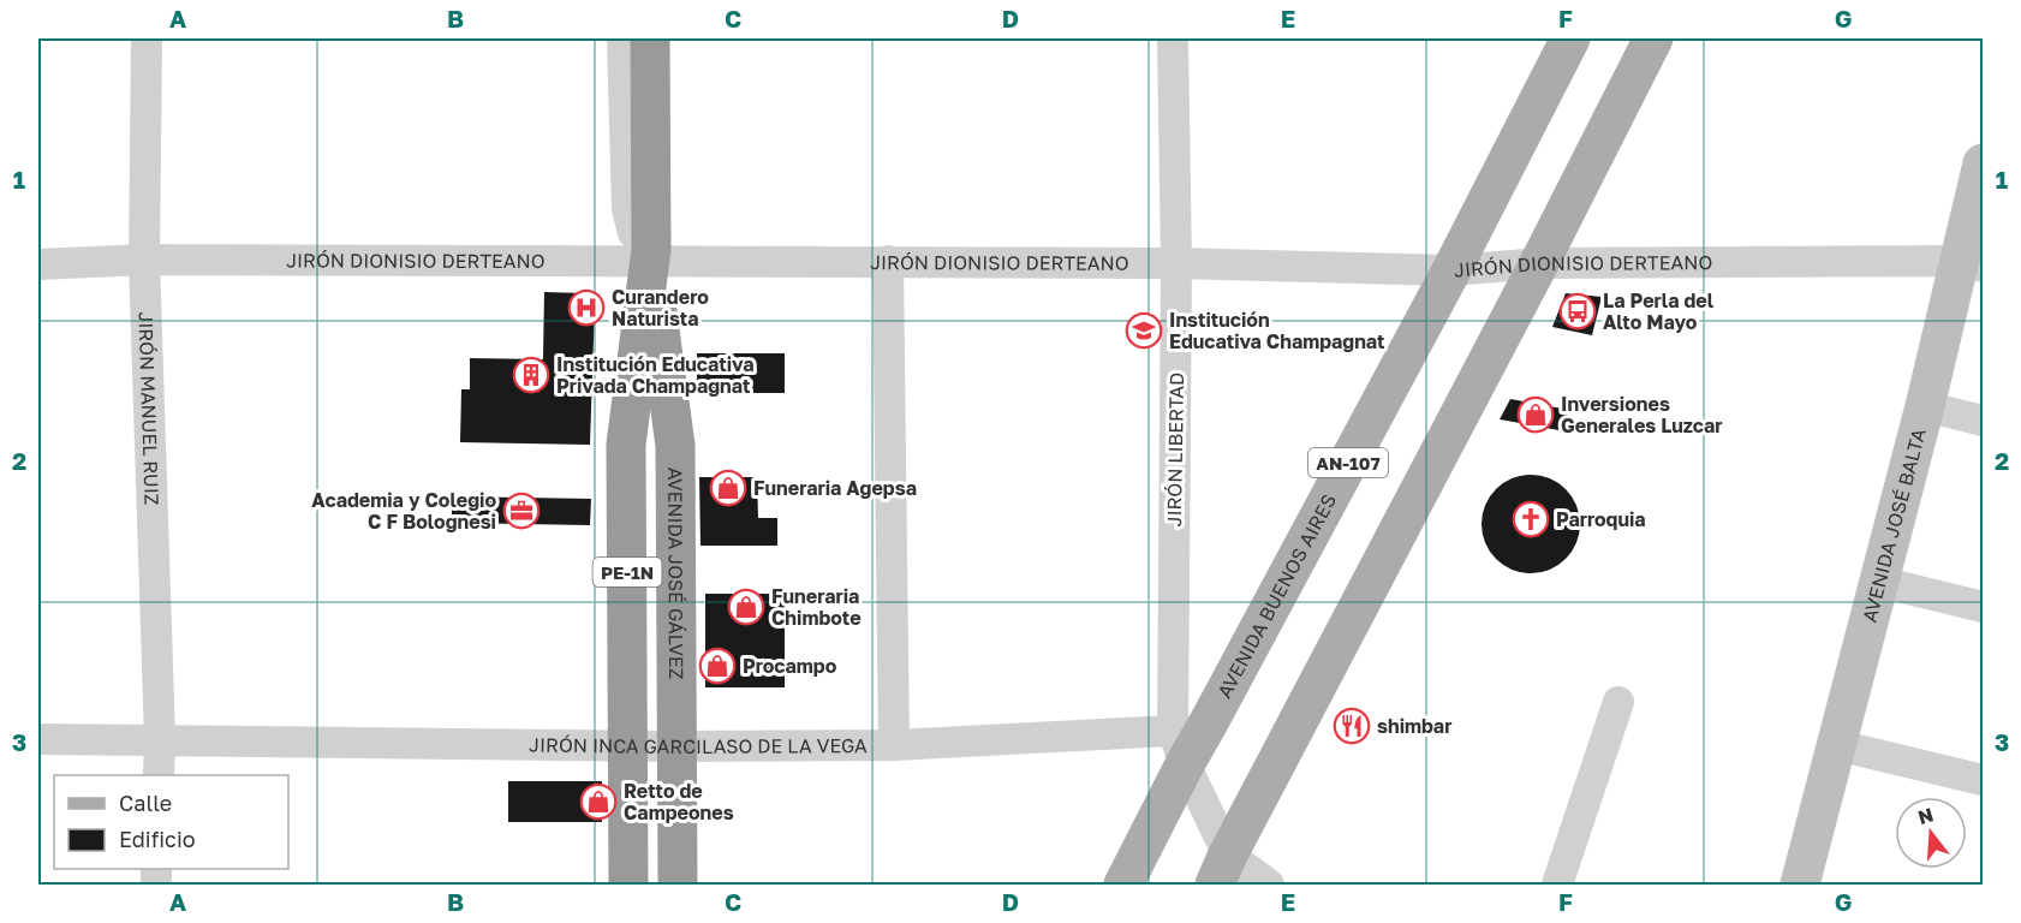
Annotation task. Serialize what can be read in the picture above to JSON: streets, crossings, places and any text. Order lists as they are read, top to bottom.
{
  "streets": {
    "highway": ["PE-1N", "AVENIDA JOSÉ GÁLVEZ"],
    "main road": ["AN-107", "AVENIDA JOSÉ BALTA", "AVENIDA BUENOS AIRES"],
    "street": [
      "JIRÓN DIONISIO DERTEANO",
      "JIRÓN MANUEL RUIZ",
      "JIRÓN LIBERTAD",
      "JIRÓN INCA GARCILASO DE LA VEGA"
    ]
  },
  "crossings": [
    ["JIRÓN DIONISIO DERTEANO", "JIRÓN MANUEL RUIZ"],
    ["JIRÓN DIONISIO DERTEANO", "JIRÓN LIBERTAD"],
    ["JIRÓN DIONISIO DERTEANO", "AVENIDA JOSÉ BALTA"],
    ["JIRÓN DIONISIO DERTEANO", "AVENIDA JOSÉ GÁLVEZ"],
    ["JIRÓN DIONISIO DERTEANO", "AVENIDA BUENOS AIRES"],
    ["JIRÓN MANUEL RUIZ", "JIRÓN INCA GARCILASO DE LA VEGA"],
    ["JIRÓN LIBERTAD", "AVENIDA BUENOS AIRES"],
    ["JIRÓN LIBERTAD", "JIRÓN INCA GARCILASO DE LA VEGA"],
    ["AVENIDA JOSÉ GÁLVEZ", "JIRÓN INCA GARCILASO DE LA VEGA"],
    ["AVENIDA BUENOS AIRES", "JIRÓN INCA GARCILASO DE LA VEGA"]
  ],
  "places": {
    "hospital": ["Curandero Naturista"],
    "bus stop": ["La Perla del Alto Mayo"],
    "school or university": ["Institución Educativa Champagnat"],
    "building": ["Institución Educativa Privada Champagnat"],
    "shop": [
      "Inversiones Generales Luzcar",
      "Funeraria Agepsa",
      "Funeraria Chimbote",
      "Procampo",
      "Retto de Campeones"
    ],
    "office": ["Academia y Colegio C F Bolognesi"],
    "church": ["Parroquia"],
    "restaurant": ["shimbar"]
  },
  "legend": ["Calle", "Edificio"],
  "north": "top",
  "grid": {
    "columns": [
      "A",
      "B",
      "C",
      "D",
      "E",
      "F",
      "G"
    ],
    "rows": ["1", "2", "3"]
  }
}
